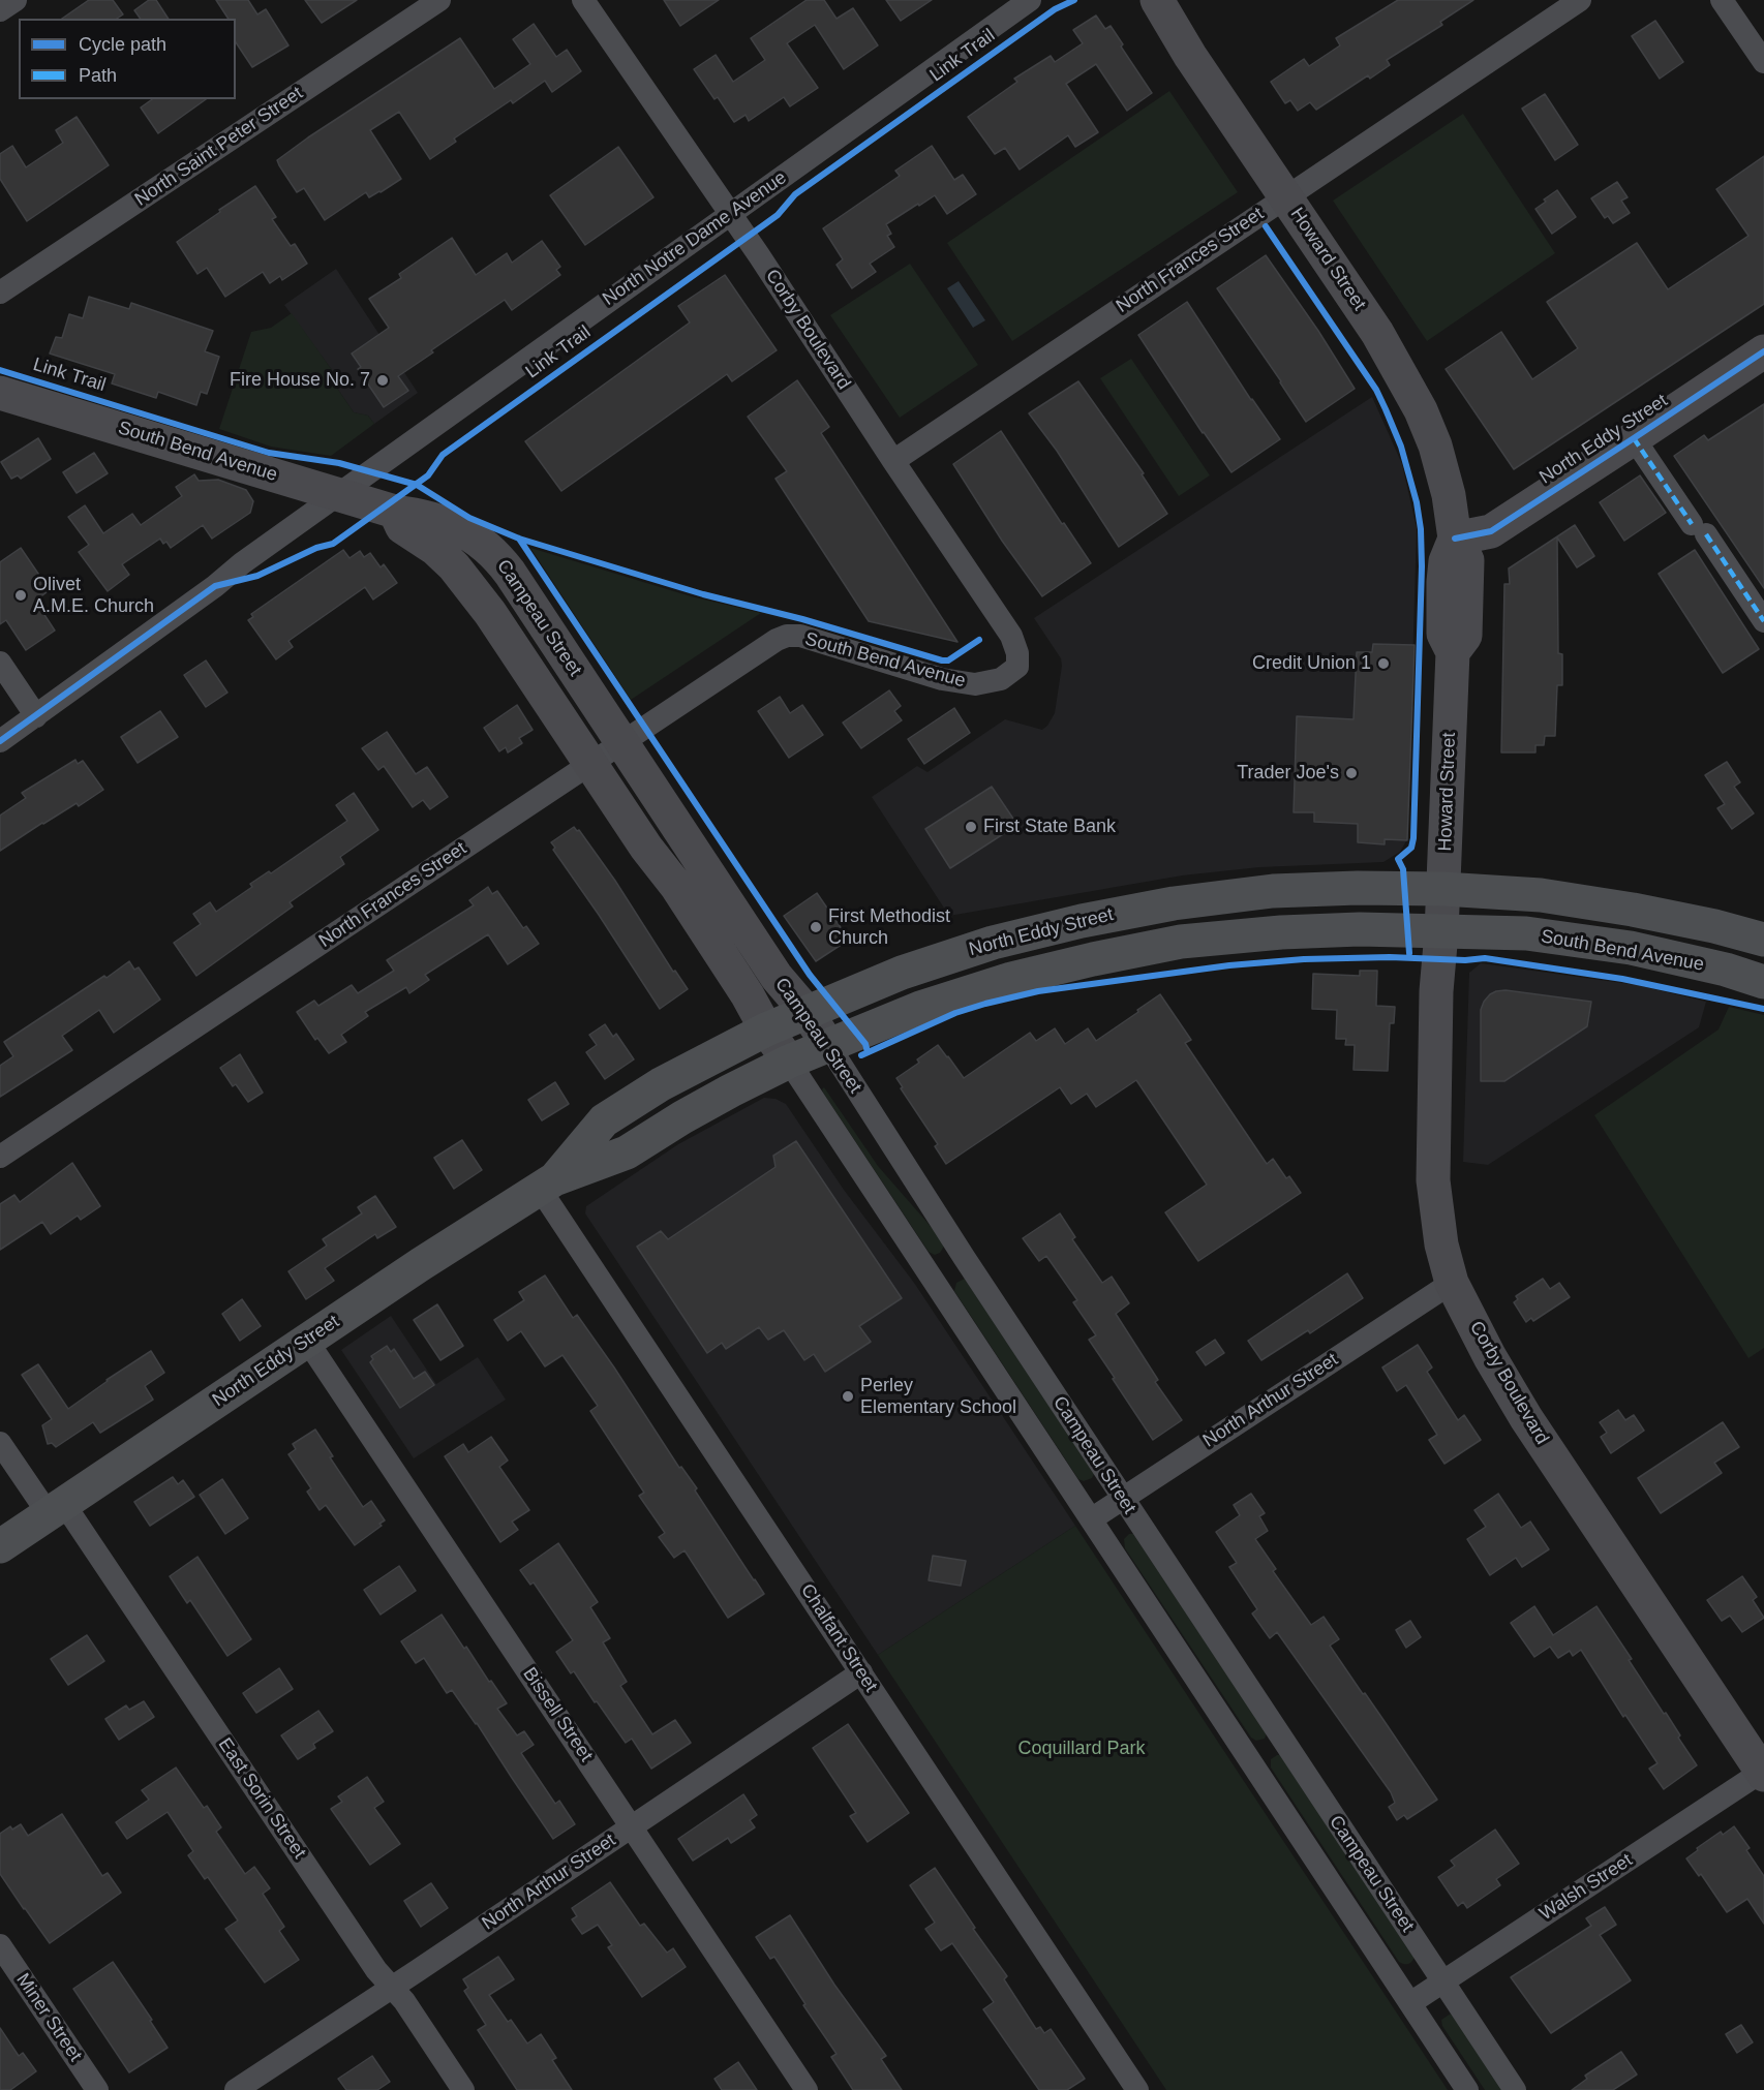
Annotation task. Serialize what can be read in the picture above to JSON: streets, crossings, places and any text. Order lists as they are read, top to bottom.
{
  "streets": {
    "main road": ["North Eddy Street", "South Bend Avenue"],
    "street": [
      "North Saint Peter Street",
      "North Notre Dame Avenue",
      "Howard Street",
      "North Frances Street",
      "Corby Boulevard",
      "Campeau Street",
      "North Arthur Street",
      "Chalfant Street",
      "Bissell Street",
      "East Sorin Street",
      "Walsh Street",
      "Miner Street"
    ],
    "cycle path": ["Link Trail"]
  },
  "crossings": [
    ["North Notre Dame Avenue", "Corby Boulevard"],
    ["North Notre Dame Avenue", "South Bend Avenue"],
    ["Howard Street", "North Frances Street"],
    ["Howard Street", "Corby Boulevard"],
    ["Howard Street", "North Eddy Street"],
    ["Howard Street", "South Bend Avenue"],
    ["North Frances Street", "Corby Boulevard"],
    ["North Frances Street", "South Bend Avenue"],
    ["North Frances Street", "Campeau Street"],
    ["Corby Boulevard", "North Eddy Street"],
    ["Corby Boulevard", "South Bend Avenue"],
    ["Corby Boulevard", "North Arthur Street"],
    ["Corby Boulevard", "Walsh Street"],
    ["North Eddy Street", "South Bend Avenue"],
    ["North Eddy Street", "Campeau Street"],
    ["North Eddy Street", "Chalfant Street"],
    ["North Eddy Street", "Bissell Street"],
    ["North Eddy Street", "East Sorin Street"],
    ["South Bend Avenue", "Campeau Street"],
    ["Campeau Street", "North Arthur Street"],
    ["Campeau Street", "Walsh Street"],
    ["North Arthur Street", "Chalfant Street"],
    ["North Arthur Street", "Bissell Street"],
    ["North Arthur Street", "East Sorin Street"]
  ],
  "parks": ["Coquillard Park"],
  "places": [
    "Fire House No. 7",
    "Olivet A.M.E. Church",
    "Credit Union 1",
    "Trader Joe's",
    "First State Bank",
    "First Methodist Church",
    "Perley Elementary School"
  ],
  "legend": ["Cycle path", "Path"]
}
